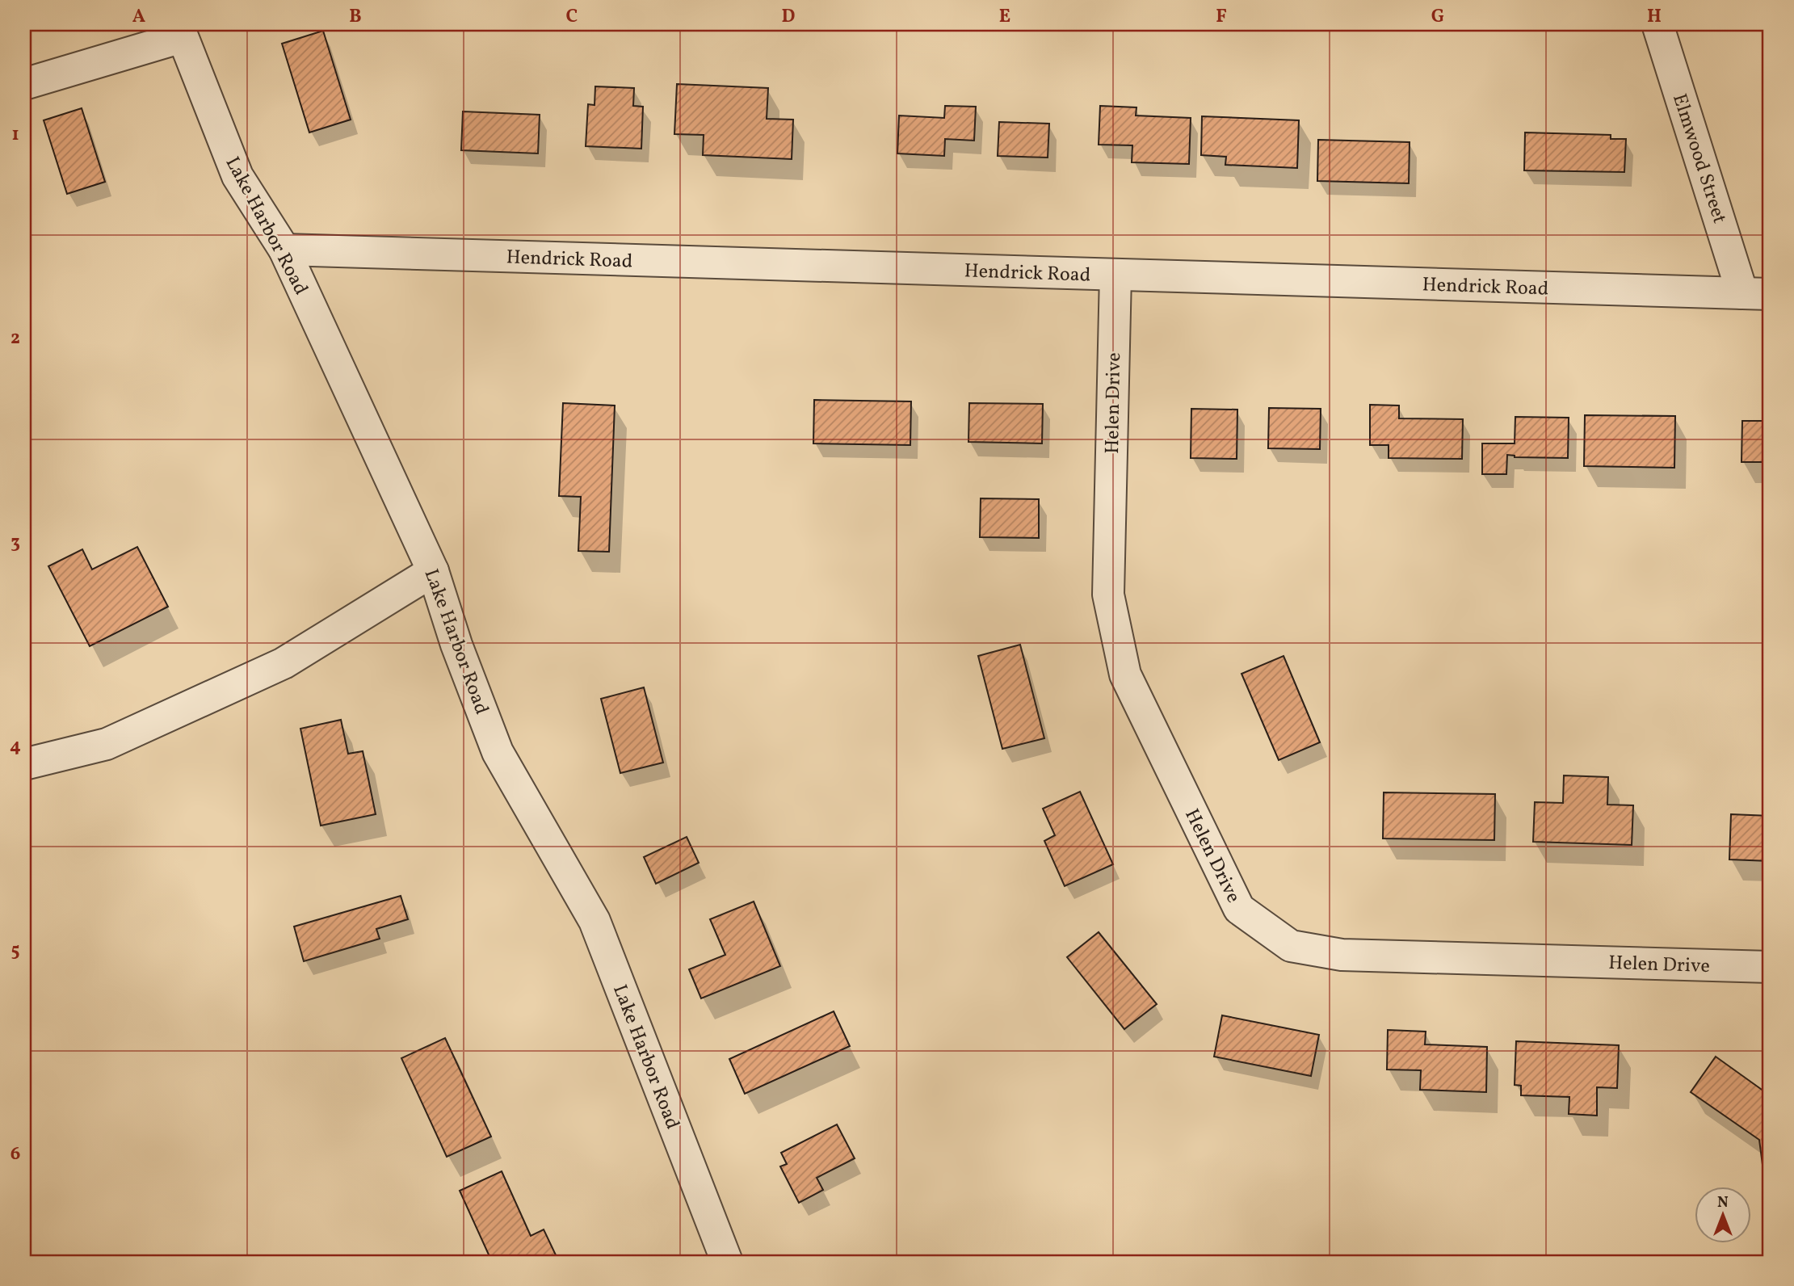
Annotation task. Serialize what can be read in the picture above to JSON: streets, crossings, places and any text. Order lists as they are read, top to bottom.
{
  "streets": {
    "street": [
      "Elmwood Street",
      "Lake Harbor Road",
      "Hendrick Road",
      "Helen Drive"
    ]
  },
  "crossings": [
    ["Elmwood Street", "Hendrick Road"],
    ["Lake Harbor Road", "Hendrick Road"],
    ["Hendrick Road", "Helen Drive"]
  ],
  "north": "top",
  "grid": {
    "columns": [
      "A",
      "B",
      "C",
      "D",
      "E",
      "F",
      "G",
      "H"
    ],
    "rows": [
      "1",
      "2",
      "3",
      "4",
      "5",
      "6"
    ]
  }
}
